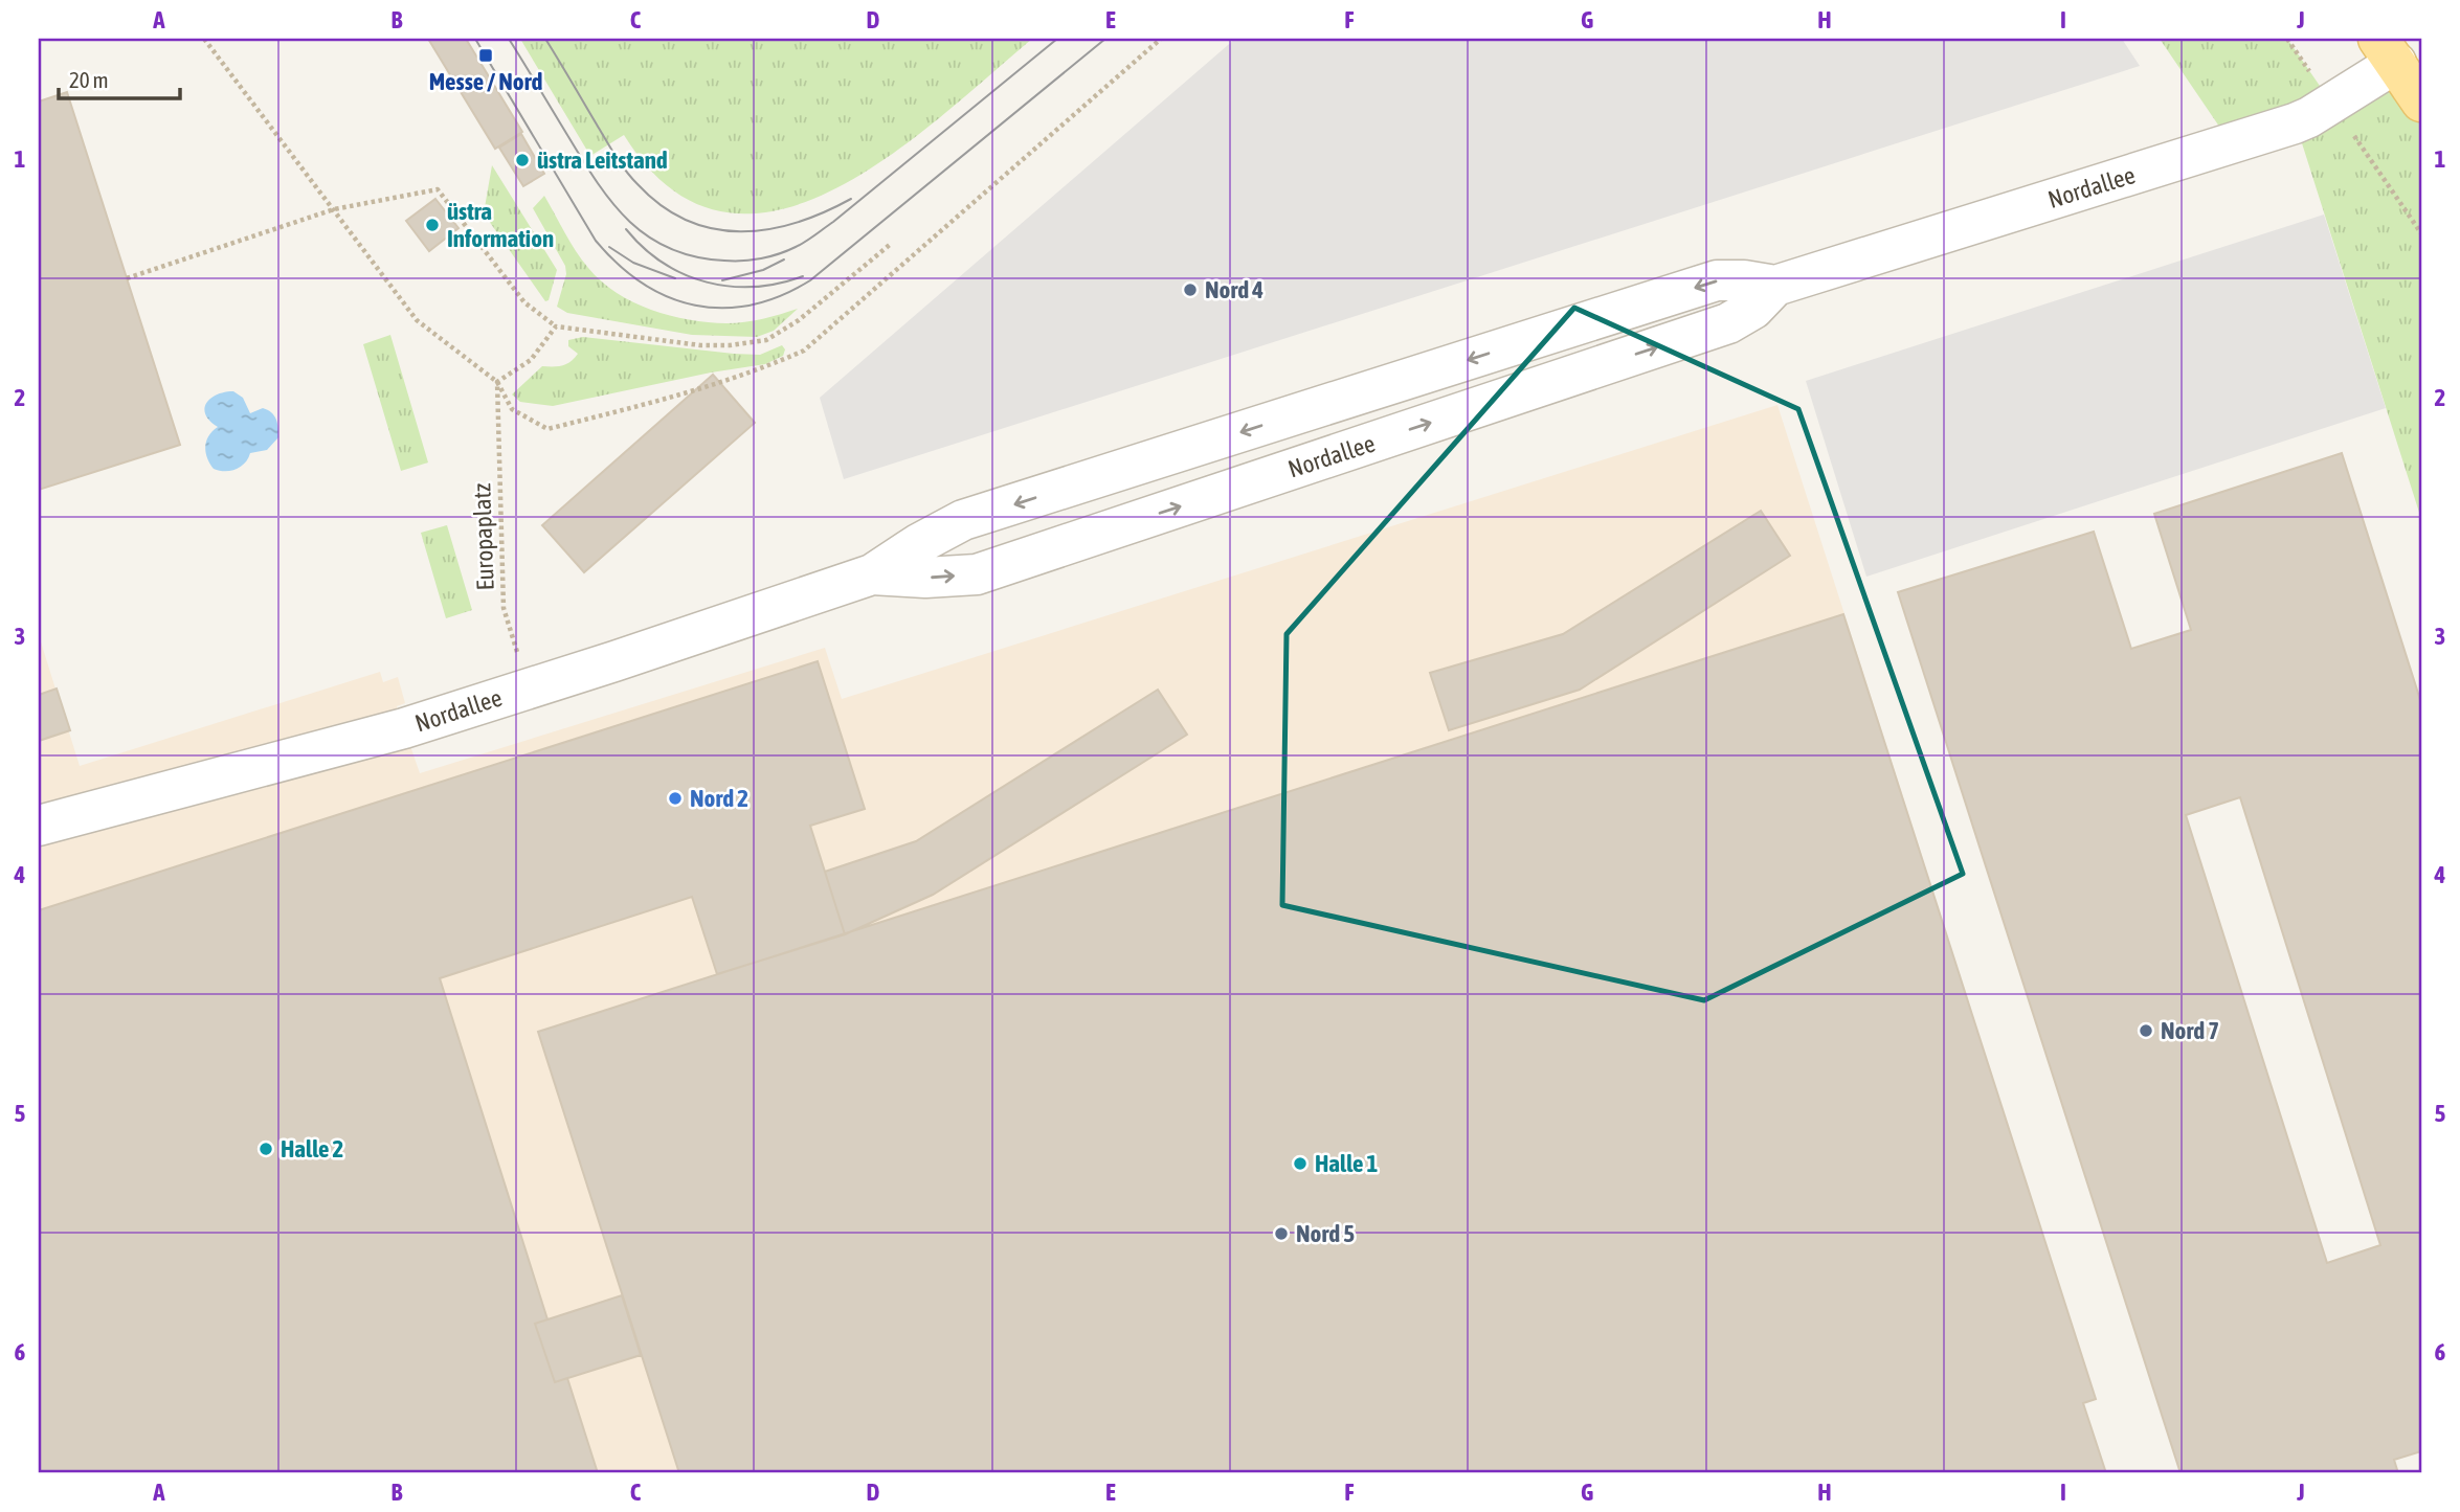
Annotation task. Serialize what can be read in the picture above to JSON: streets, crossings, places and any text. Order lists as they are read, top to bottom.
{
  "streets": {
    "street": ["Nordallee"],
    "path": ["Europaplatz"]
  },
  "crossings": [
    ["Nordallee", "Europaplatz"]
  ],
  "places": {
    "transit": ["Messe / Nord"],
    "other": [
      "üstra Leitstand",
      "üstra Information",
      "Nord 4",
      "Nord 2",
      "Nord 7",
      "Halle 2",
      "Halle 1",
      "Nord 5"
    ]
  },
  "scale_bar": "20 m",
  "grid": {
    "columns": [
      "A",
      "B",
      "C",
      "D",
      "E",
      "F",
      "G",
      "H",
      "I",
      "J"
    ],
    "rows": [
      "1",
      "2",
      "3",
      "4",
      "5",
      "6"
    ]
  }
}
